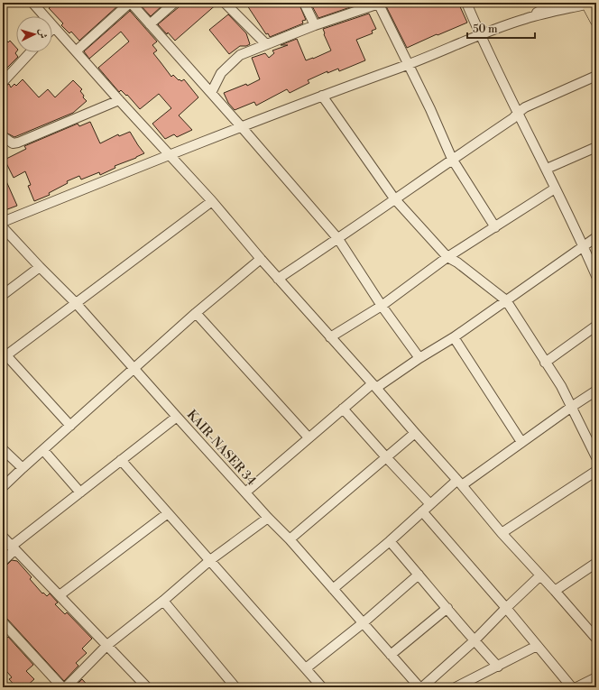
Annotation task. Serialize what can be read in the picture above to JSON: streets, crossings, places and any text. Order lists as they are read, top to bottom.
{
  "streets": {
    "street": ["KAIR-NASER 34"]
  },
  "scale_bar": "50 m",
  "north": "right"
}
